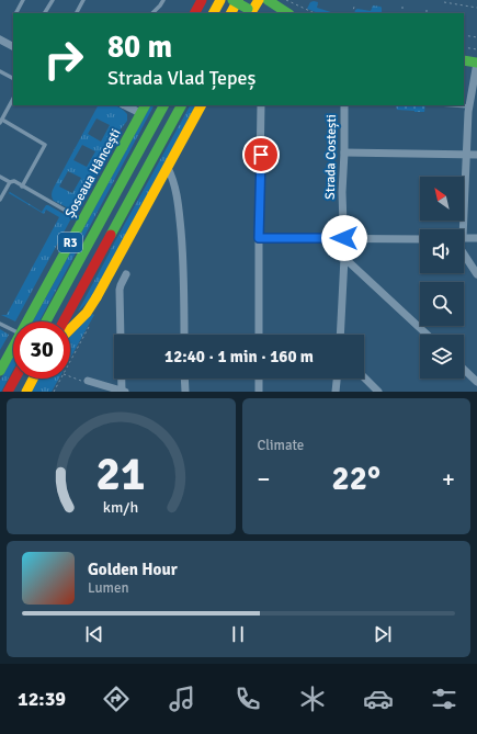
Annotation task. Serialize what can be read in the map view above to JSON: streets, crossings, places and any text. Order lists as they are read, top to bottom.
{
  "streets": {
    "main road": ["Șoseaua Hâncești", "R3"],
    "street": ["Strada Costești"]
  },
  "north": "top left",
  "page": {
    "turn": ["80 m", "Strada Vlad Țepeș"],
    "limit": "30",
    "trip": "12:40 · 1 min · 160 m",
    "tile": "Climate",
    "heat": ["−", "22°", "+"],
    "song": ["Golden Hour", "Lumen"],
    "tabs": "12:39",
    "gauge": ["21", "km/h"]
  }
}
